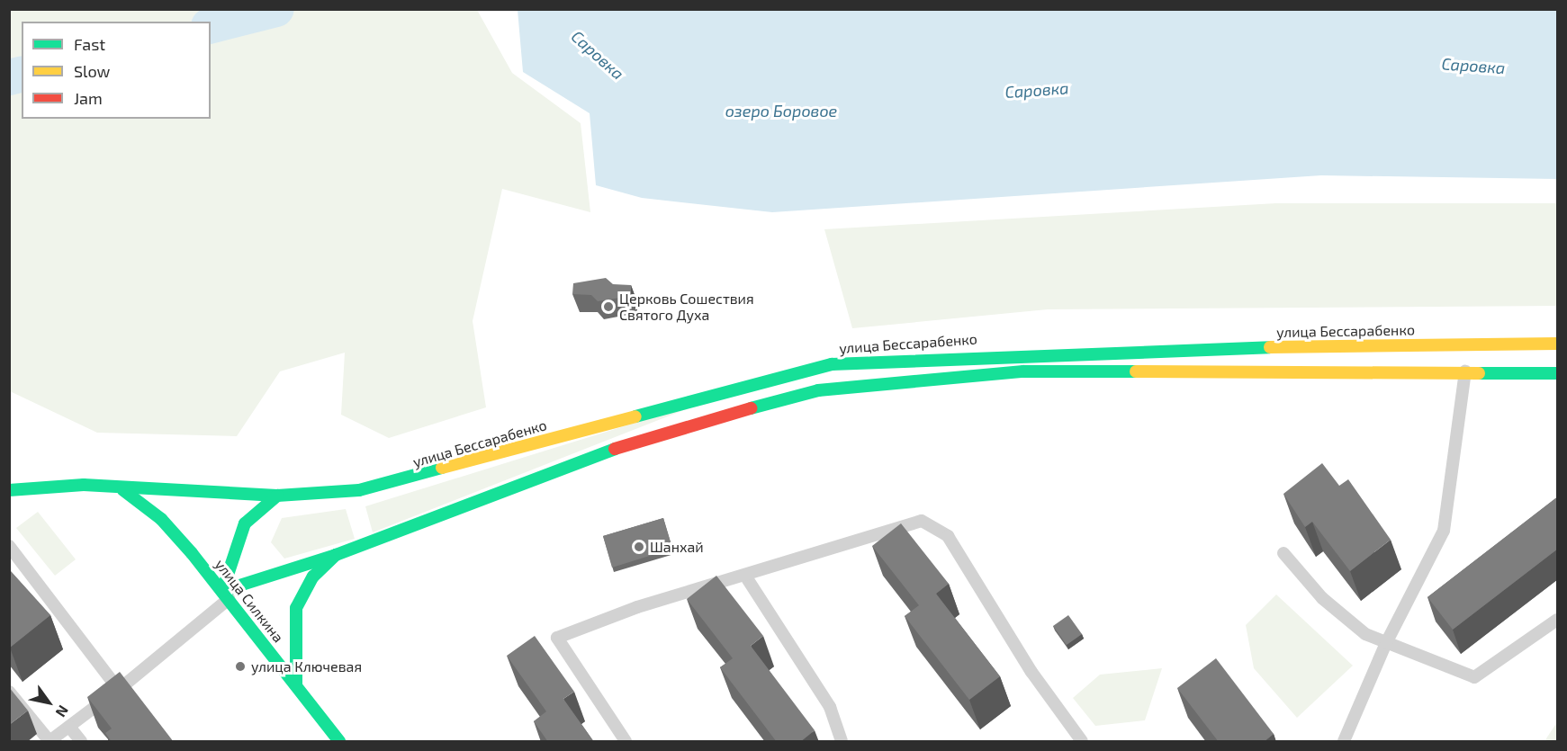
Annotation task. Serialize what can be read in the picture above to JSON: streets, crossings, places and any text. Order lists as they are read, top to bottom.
{
  "streets": {
    "main road": ["улица Бессарабенко", "улица Силкина"]
  },
  "crossings": [
    ["улица Бессарабенко", "улица Силкина"]
  ],
  "water": ["Саровка", "озеро Боровое"],
  "places": ["Церковь Сошествия Святого Духа", "Шанхай", "улица Ключевая"],
  "legend": ["Fast", "Slow", "Jam"],
  "north": "bottom right"
}
